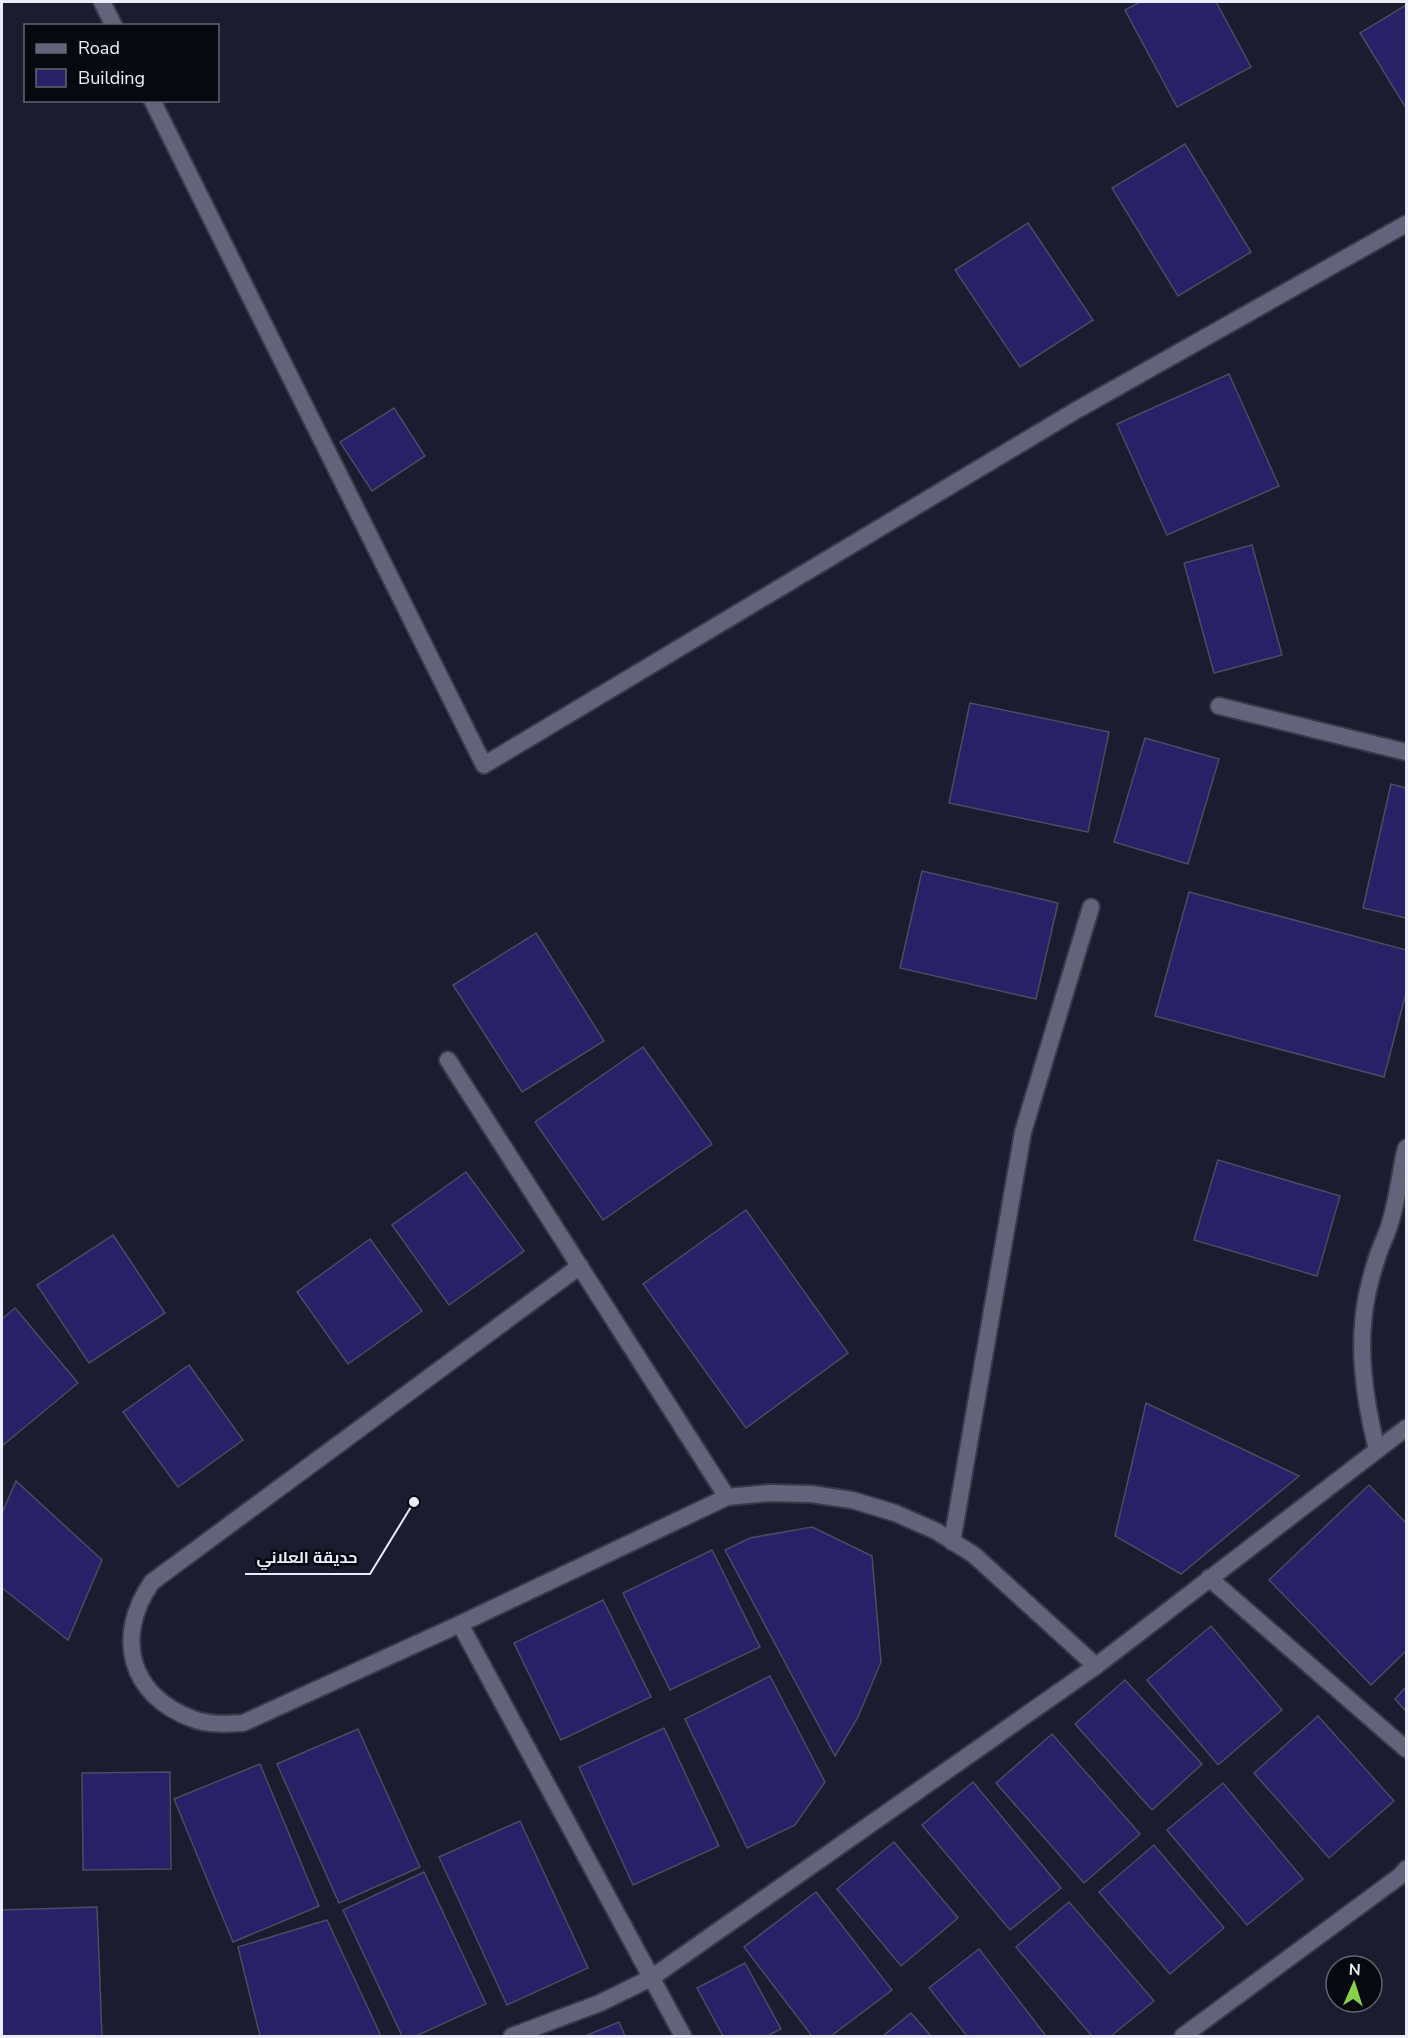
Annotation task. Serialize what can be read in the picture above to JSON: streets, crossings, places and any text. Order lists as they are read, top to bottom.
{
  "places": ["حديقة العلاني"],
  "legend": ["Road", "Building"],
  "north": "top"
}
